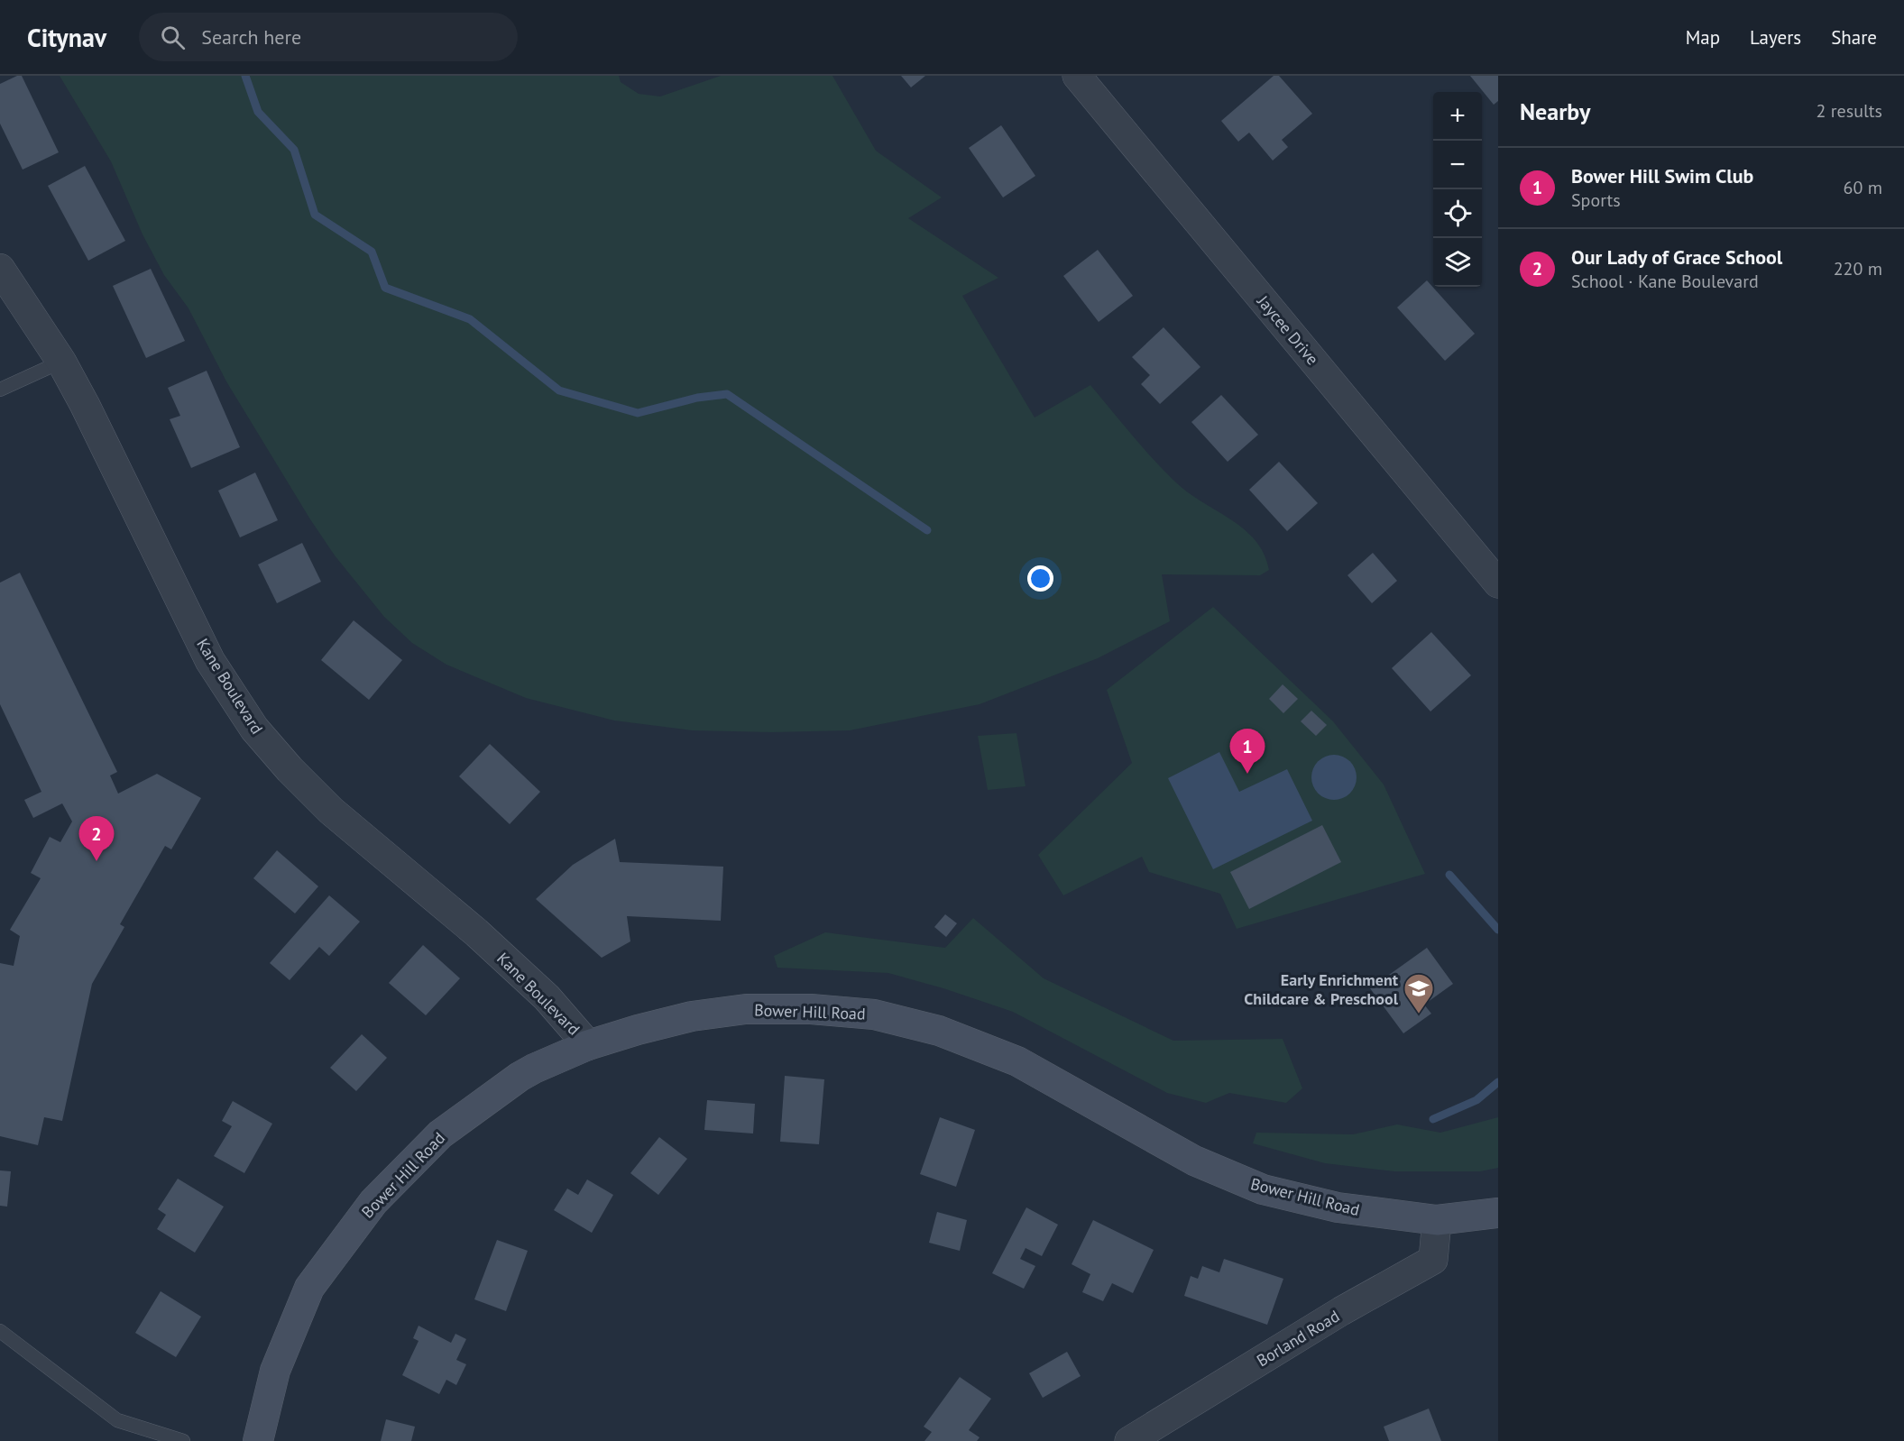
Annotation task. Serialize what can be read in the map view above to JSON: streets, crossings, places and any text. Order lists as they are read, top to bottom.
{
  "streets": {
    "main road": ["Bower Hill Road"],
    "street": ["Jaycee Drive", "Kane Boulevard", "Borland Road"]
  },
  "crossings": [
    ["Kane Boulevard", "Bower Hill Road"],
    ["Bower Hill Road", "Borland Road"]
  ],
  "places": {
    "school or university": ["Early Enrichment Childcare & Preschool"]
  },
  "page": {
    "header": "Citynav",
    "search": "Search here",
    "nav": ["Map", "Layers", "Share"],
    "heading": ["Nearby", "2 results"],
    "map_buttons": ["+", "−"],
    "list": [
      {
        "mark": "1",
        "name": "Bower Hill Swim Club",
        "note": "Sports",
        "value": "60 m"
      },
      {
        "mark": "2",
        "name": "Our Lady of Grace School",
        "note": "School · Kane Boulevard",
        "value": "220 m"
      }
    ],
    "pins": ["1", "2"]
  }
}
